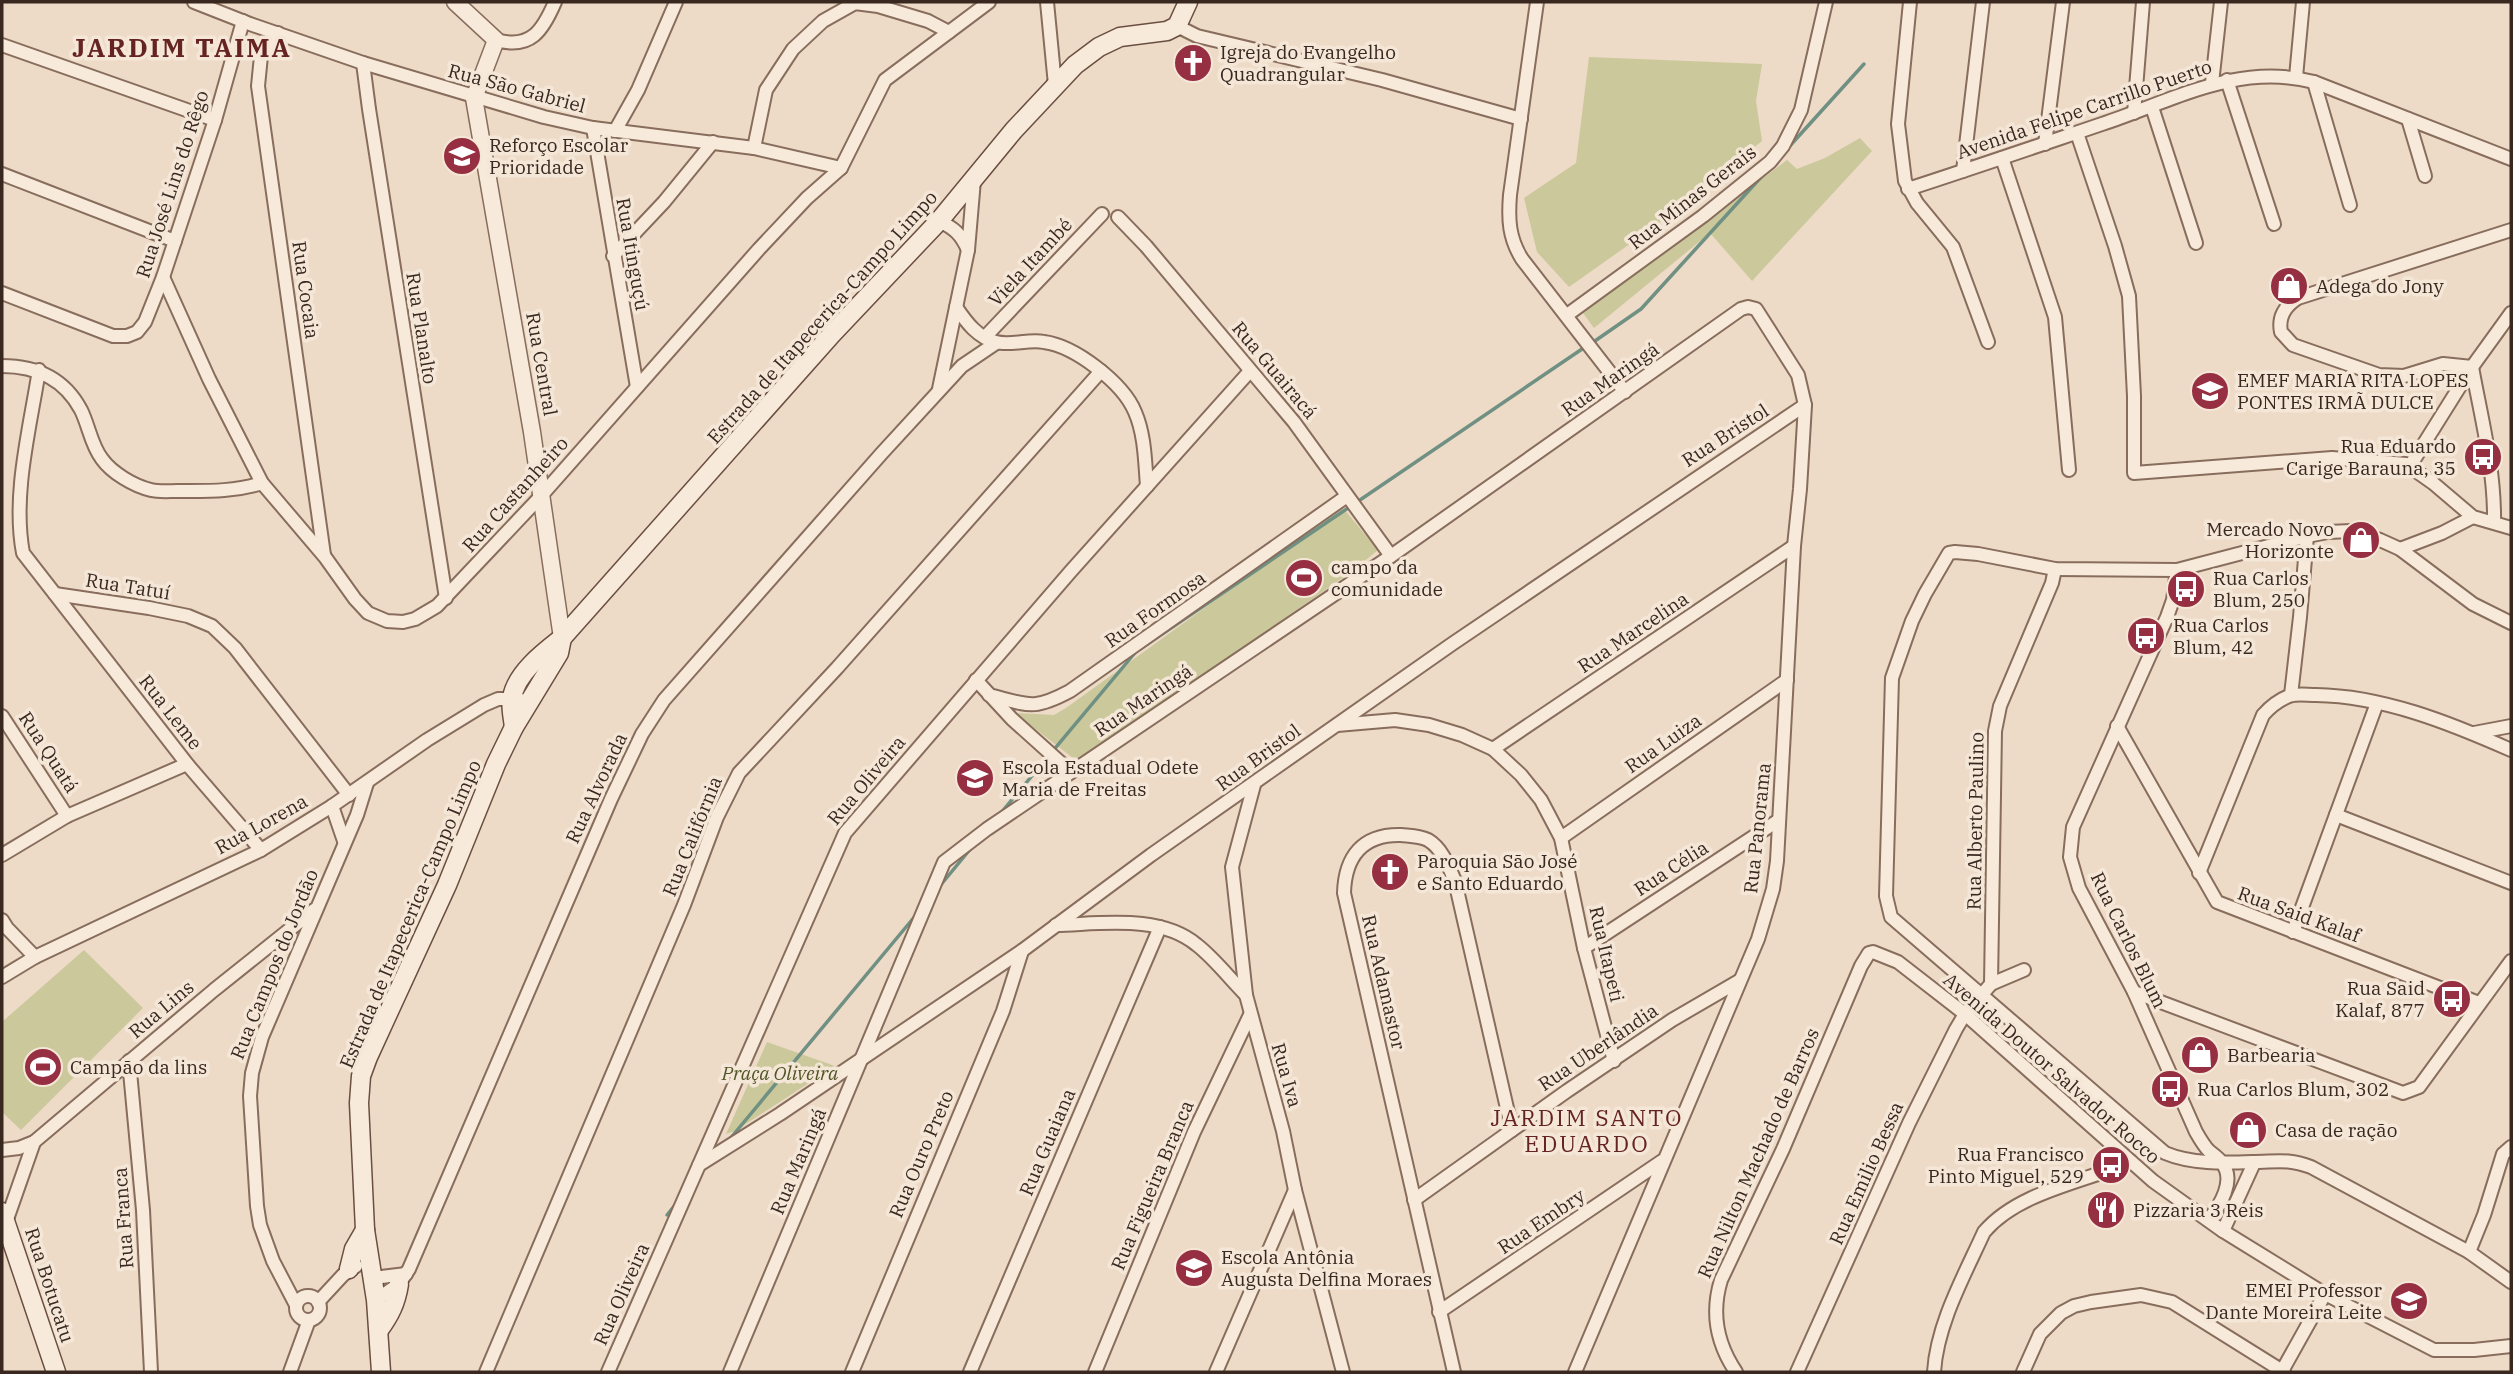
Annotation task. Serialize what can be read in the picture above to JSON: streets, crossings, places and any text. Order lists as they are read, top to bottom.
{
  "streets": {
    "main road": ["Estrada de Itapecerica-Campo Limpo", "Rua Botucatu"],
    "street": [
      "Rua São Gabriel",
      "Avenida Felipe Carrillo Puerto",
      "Rua José Lins do Rêgo",
      "Rua Minas Gerais",
      "Rua Itinguçú",
      "Viela Itambé",
      "Rua Cocaia",
      "Rua Planalto",
      "Rua Central",
      "Rua Guairacá",
      "Rua Maringá",
      "Rua Bristol",
      "Rua Castanheiro",
      "Rua Tatuí",
      "Rua Formosa",
      "Rua Marcelina",
      "Rua Leme",
      "Rua Luiza",
      "Rua Quatá",
      "Rua Oliveira",
      "Rua Alvorada",
      "Rua Alberto Paulino",
      "Rua Lorena",
      "Rua Panorama",
      "Rua Califórnia",
      "Rua Célia",
      "Rua Said Kalaf",
      "Rua Carlos Blum",
      "Rua Itapeti",
      "Rua Campos do Jordão",
      "Rua Adamastor",
      "Rua Lins",
      "Rua Uberlândia",
      "Avenida Doutor Salvador Rocco",
      "Rua Iva",
      "Rua Guaiana",
      "Rua Nilton Machado de Barros",
      "Rua Ouro Preto",
      "Rua Emilio Bessa",
      "Rua Figueira Branca",
      "Rua Franca",
      "Rua Embry"
    ]
  },
  "crossings": [
    ["Rua São Gabriel", "Rua José Lins do Rêgo"],
    ["Rua São Gabriel", "Rua Itinguçú"],
    ["Rua São Gabriel", "Rua Cocaia"],
    ["Rua São Gabriel", "Rua Planalto"],
    ["Rua São Gabriel", "Rua Central"],
    ["Rua São Gabriel", "Rua Castanheiro"],
    ["Rua José Lins do Rêgo", "Rua Castanheiro"],
    ["Rua Itinguçú", "Rua Castanheiro"],
    ["Viela Itambé", "Rua Alvorada"],
    ["Rua Cocaia", "Rua Castanheiro"],
    ["Estrada de Itapecerica-Campo Limpo", "Rua Central"],
    ["Estrada de Itapecerica-Campo Limpo", "Rua Alvorada"],
    ["Estrada de Itapecerica-Campo Limpo", "Rua Lorena"],
    ["Rua Planalto", "Rua Castanheiro"],
    ["Rua Central", "Rua Castanheiro"],
    ["Rua Guairacá", "Rua Maringá"],
    ["Rua Guairacá", "Rua Formosa"],
    ["Rua Guairacá", "Rua Oliveira"],
    ["Rua Maringá", "Rua Bristol"],
    ["Rua Maringá", "Rua Panorama"],
    ["Rua Bristol", "Rua Oliveira"],
    ["Rua Bristol", "Rua Panorama"],
    ["Rua Bristol", "Rua Itapeti"],
    ["Rua Bristol", "Rua Iva"],
    ["Rua Bristol", "Rua Ouro Preto"],
    ["Rua Tatuí", "Rua Leme"],
    ["Rua Tatuí", "Rua Lorena"],
    ["Rua Marcelina", "Rua Panorama"],
    ["Rua Marcelina", "Rua Itapeti"],
    ["Rua Leme", "Rua Lorena"],
    ["Rua Luiza", "Rua Panorama"],
    ["Rua Luiza", "Rua Itapeti"],
    ["Rua Alberto Paulino", "Avenida Doutor Salvador Rocco"],
    ["Rua Lorena", "Rua Campos do Jordão"],
    ["Rua Panorama", "Rua Célia"],
    ["Rua Panorama", "Rua Uberlândia"],
    ["Rua Panorama", "Rua Embry"],
    ["Rua Célia", "Rua Itapeti"],
    ["Rua Said Kalaf", "Rua Carlos Blum"],
    ["Rua Carlos Blum", "Avenida Doutor Salvador Rocco"],
    ["Rua Itapeti", "Rua Uberlândia"],
    ["Rua Campos do Jordão", "Rua Lins"],
    ["Rua Adamastor", "Rua Uberlândia"],
    ["Rua Adamastor", "Rua Embry"],
    ["Rua Lins", "Rua Franca"],
    ["Avenida Doutor Salvador Rocco", "Rua Nilton Machado de Barros"],
    ["Avenida Doutor Salvador Rocco", "Rua Emilio Bessa"],
    ["Rua Iva", "Rua Figueira Branca"]
  ],
  "districts": ["JARDIM TAIMA", "JARDIM SANTO EDUARDO"],
  "parks": ["Praça Oliveira"],
  "places": {
    "church": ["Igreja do Evangelho Quadrangular", "Paroquia São José e Santo Eduardo"],
    "school or university": [
      "Reforço Escolar Prioridade",
      "EMEF MARIA RITA LOPES PONTES IRMÃ DULCE",
      "Escola Estadual Odete Maria de Freitas",
      "Escola Antônia Augusta Delfina Moraes",
      "EMEI Professor Dante Moreira Leite"
    ],
    "shop": [
      "Adega do Jony",
      "Mercado Novo Horizonte",
      "Barbearia",
      "Casa de ração"
    ],
    "bus stop": [
      "Rua Eduardo Carige Barauna, 35",
      "Rua Carlos Blum, 250",
      "Rua Carlos Blum, 42",
      "Rua Said Kalaf, 877",
      "Rua Carlos Blum, 302",
      "Rua Francisco Pinto Miguel, 529"
    ],
    "sports": ["campo da comunidade", "Campão da lins"],
    "restaurant": ["Pizzaria 3 Reis"]
  }
}
